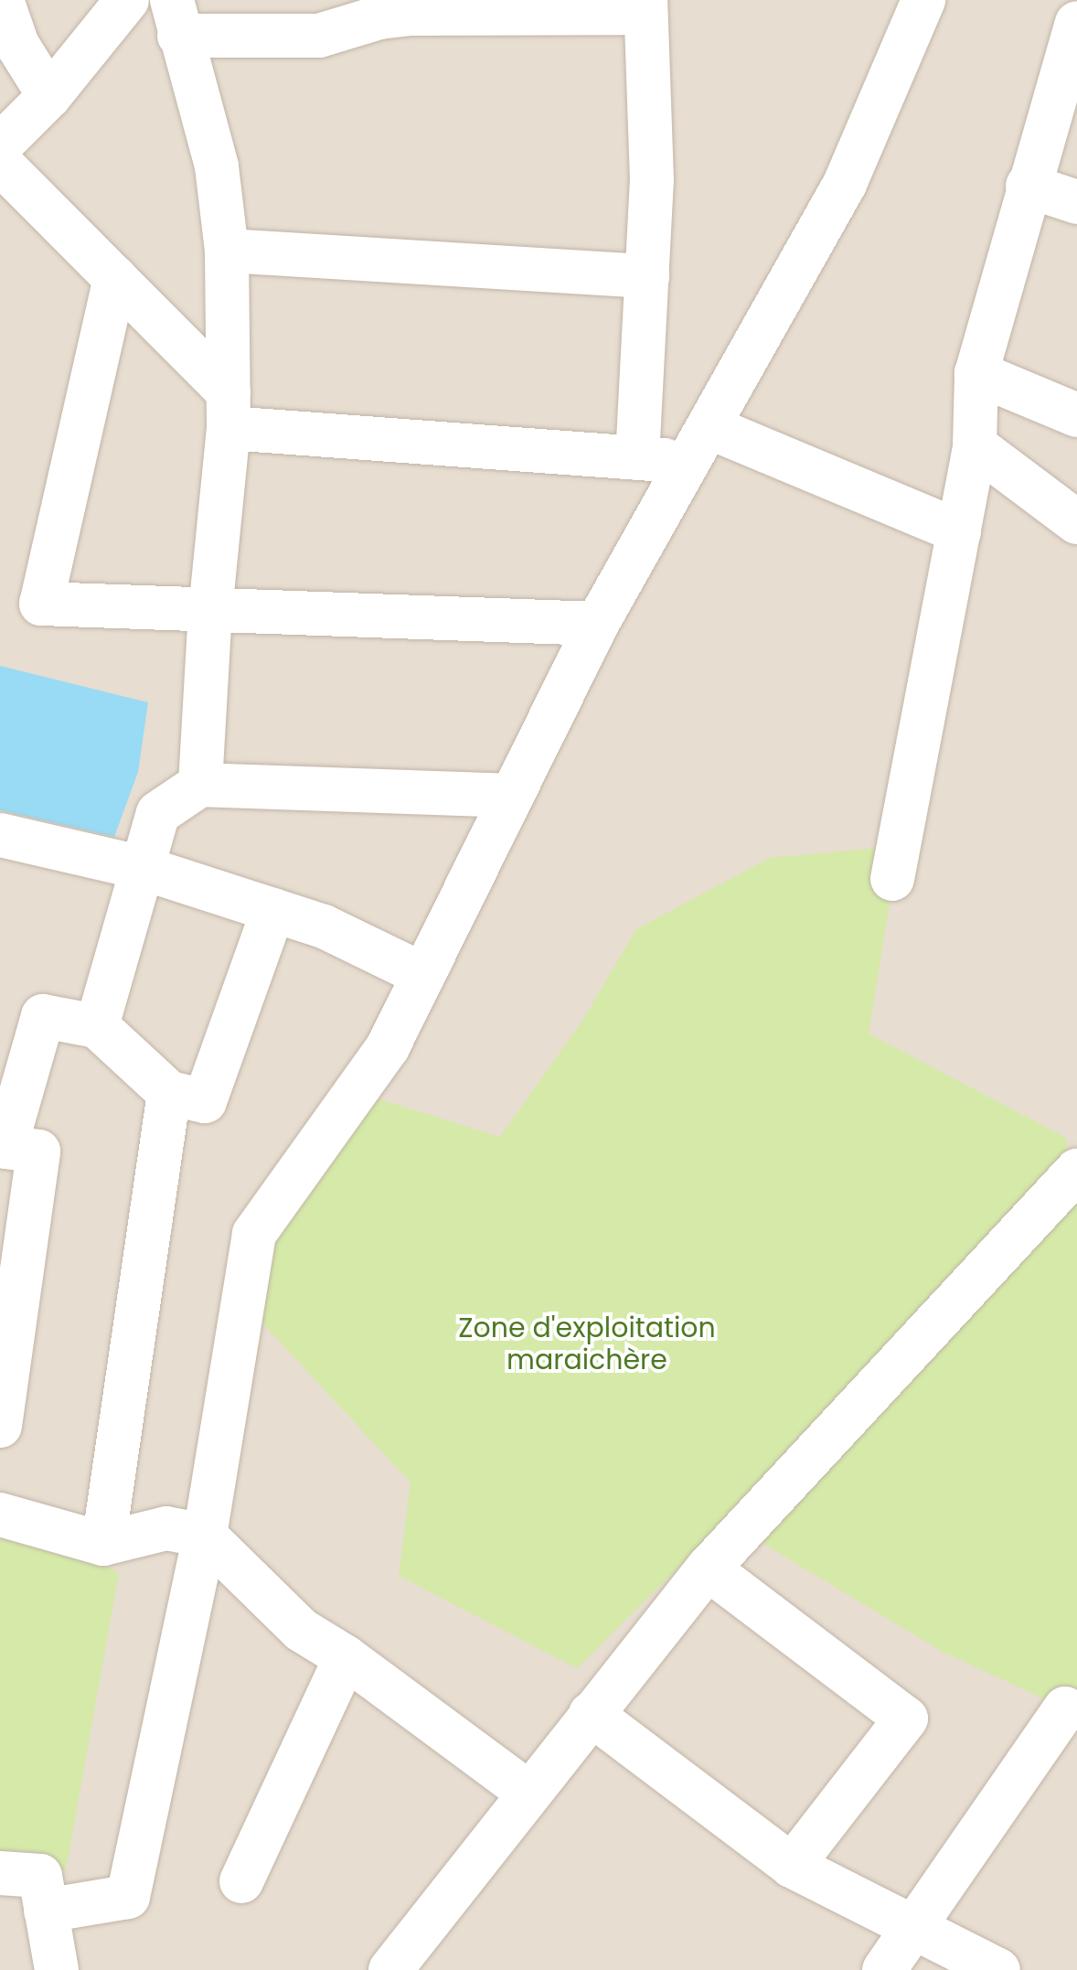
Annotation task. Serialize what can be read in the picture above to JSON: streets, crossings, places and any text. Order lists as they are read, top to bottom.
{
  "parks": ["Zone d'exploitation maraichère"]
}
